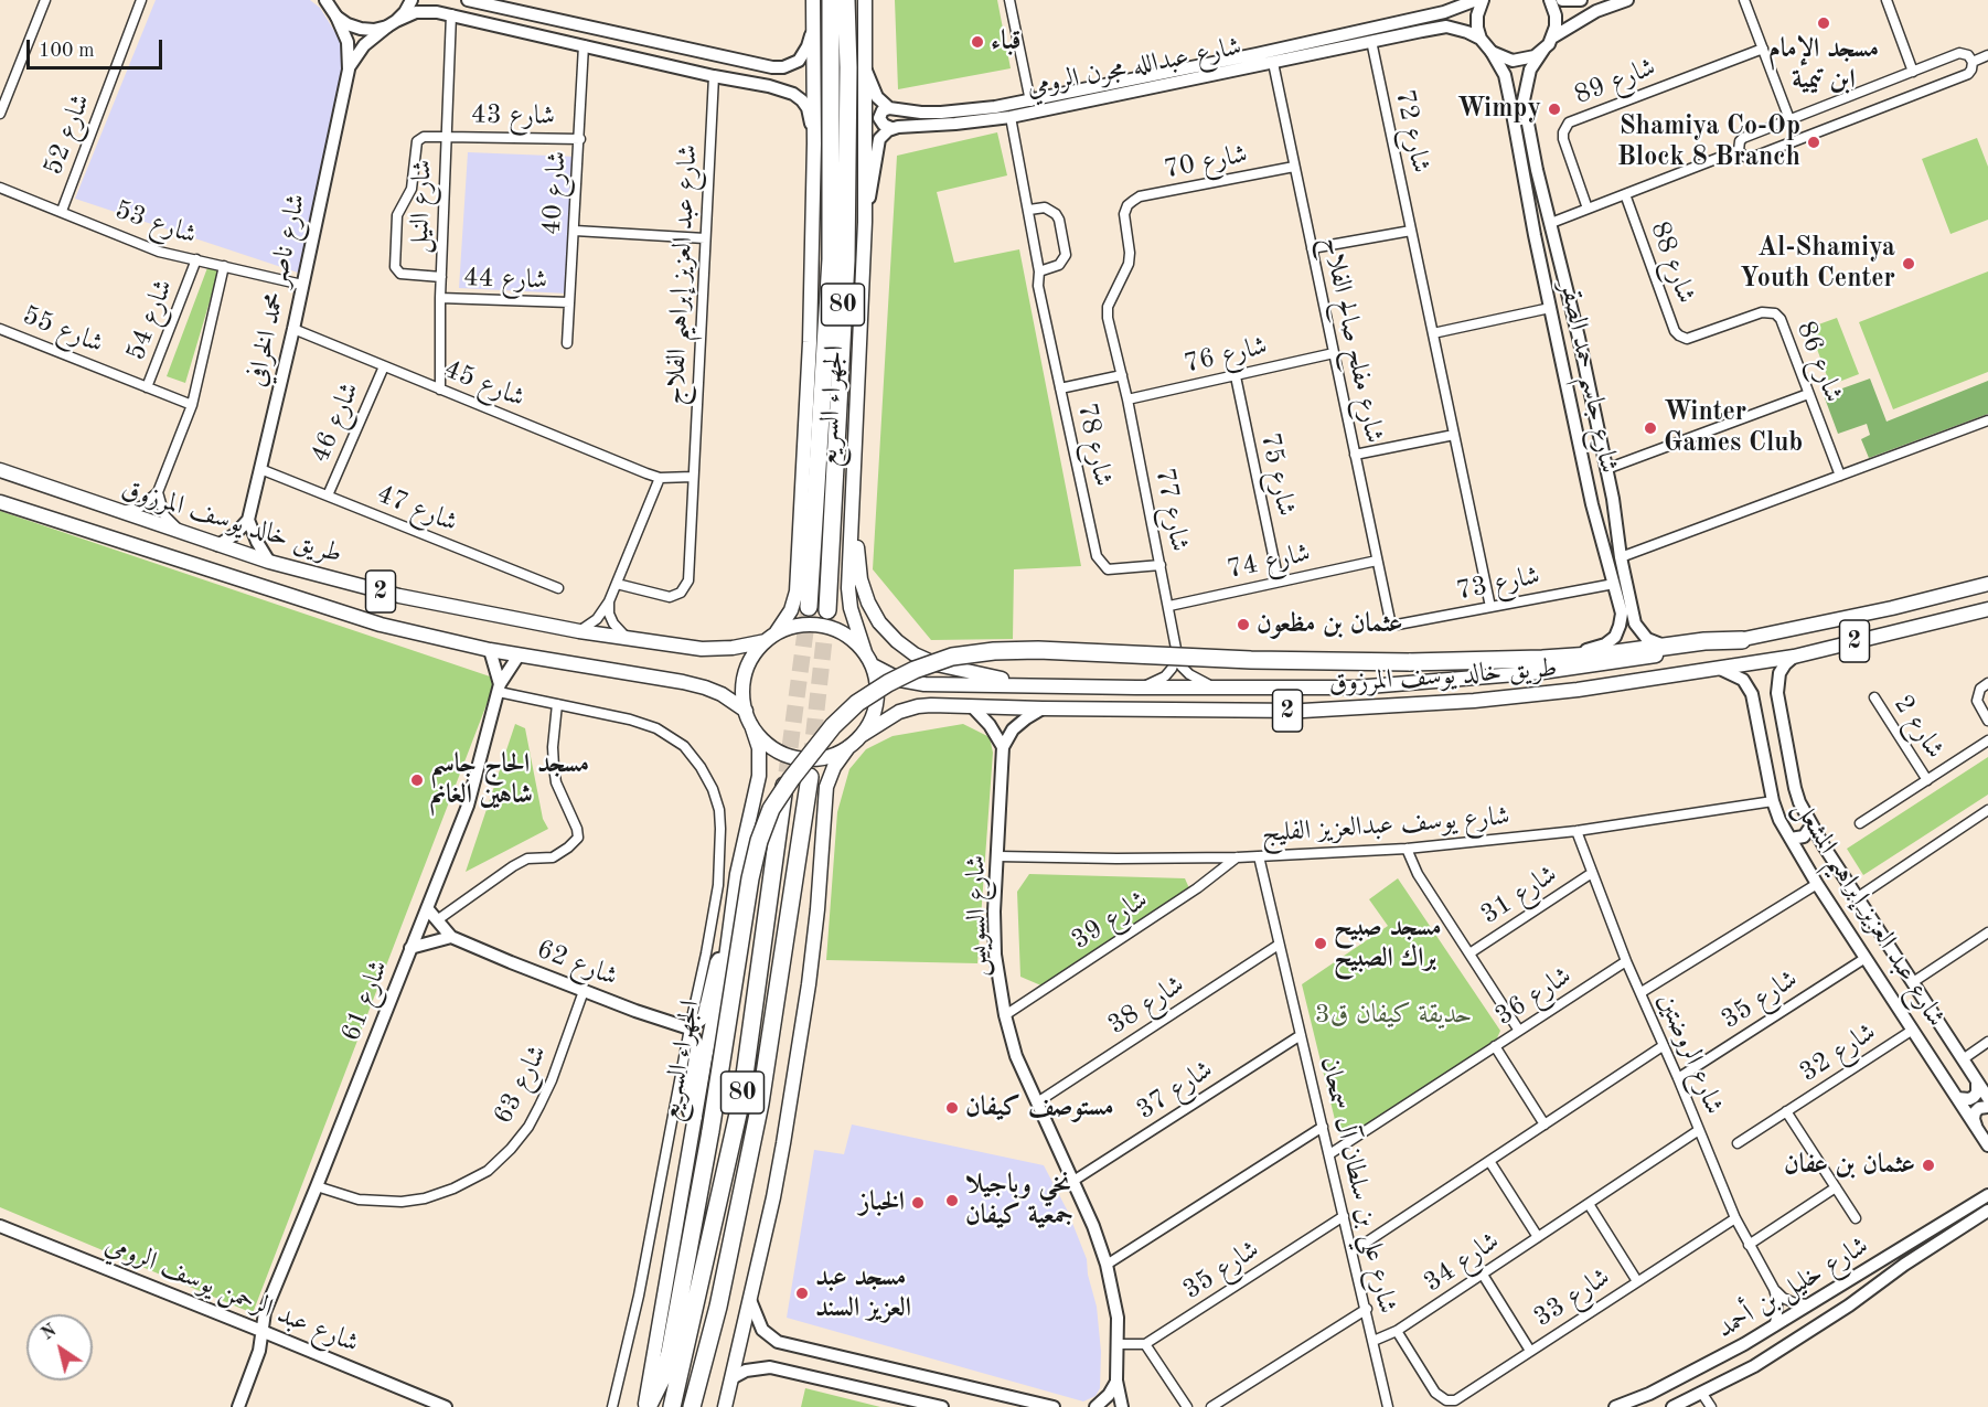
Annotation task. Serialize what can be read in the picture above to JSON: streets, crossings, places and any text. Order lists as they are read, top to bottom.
{
  "streets": {
    "highway": ["80", "الجهراء السريع"],
    "main road": ["طريق خالد يوسف المرزوق", "2"],
    "street": [
      "شارع عبدالله مجرن الرومي",
      "شارع 89",
      "شارع 43",
      "شارع 72",
      "شارع 52",
      "شارع 70",
      "شارع 40",
      "شارع النيل",
      "شارع 53",
      "شارع 88",
      "شارع عبد العزيز إبراهيم الفلاج",
      "شارع 44",
      "شارع ناصر محمد الخرافي",
      "شارع 54",
      "شارع 55",
      "شارع مفلح صالح الفلاح",
      "شارع 76",
      "شارع 86",
      "شارع جاسم حمد الصقر",
      "شارع 45",
      "شارع 46",
      "شارع 78",
      "شارع 75",
      "شارع 47",
      "شارع 77",
      "شارع 74",
      "شارع 73",
      "شارع 2",
      "شارع يوسف عبدالعزيز الفليج",
      "شارع 31",
      "شارع عبد العزيز إبراهيم المشعل",
      "شارع السويس",
      "39 شارع",
      "شارع 62",
      "شارع 36",
      "شارع 35",
      "شارع 61",
      "شارع 38",
      "شارع 32",
      "شارع الروضتين",
      "شارع 63",
      "شارع 37",
      "شارع علي بن سلطان آل سمحان",
      "شارع 34",
      "شارع خليل بن أحمد",
      "شارع عبد الرحمن يوسف الرومي",
      "شارع 33"
    ]
  },
  "crossings": [
    ["شارع عبدالله مجرن الرومي", "شارع 72"],
    ["شارع عبدالله مجرن الرومي", "شارع مفلح صالح الفلاح"],
    ["شارع عبدالله مجرن الرومي", "شارع جاسم حمد الصقر"],
    ["شارع عبدالله مجرن الرومي", "شارع 78"],
    ["شارع 43", "شارع 40"],
    ["شارع 43", "شارع النيل"],
    ["شارع 72", "شارع 73"],
    ["شارع 52", "شارع 53"],
    ["شارع 70", "شارع مفلح صالح الفلاح"],
    ["شارع 70", "شارع 77"],
    ["شارع 40", "شارع 44"],
    ["شارع النيل", "شارع 44"],
    ["شارع النيل", "شارع 45"],
    ["شارع 53", "شارع ناصر محمد الخرافي"],
    ["شارع 53", "شارع 54"],
    ["شارع 88", "شارع 86"],
    ["شارع ناصر محمد الخرافي", "شارع 45"],
    ["شارع ناصر محمد الخرافي", "شارع 47"],
    ["شارع 54", "شارع 55"],
    ["شارع مفلح صالح الفلاح", "شارع 76"],
    ["شارع مفلح صالح الفلاح", "شارع 74"],
    ["شارع مفلح صالح الفلاح", "شارع 73"],
    ["شارع 76", "شارع 75"],
    ["شارع 76", "شارع 77"],
    ["شارع جاسم حمد الصقر", "شارع 73"],
    ["شارع 45", "شارع 46"],
    ["الجهراء السريع", "طريق خالد يوسف المرزوق"],
    ["الجهراء السريع", "شارع 62"],
    ["شارع 46", "شارع 47"],
    ["شارع 78", "شارع 77"],
    ["شارع 75", "شارع 74"],
    ["شارع 77", "طريق خالد يوسف المرزوق"],
    ["شارع 77", "شارع 74"],
    ["طريق خالد يوسف المرزوق", "شارع عبد العزيز إبراهيم المشعل"],
    ["طريق خالد يوسف المرزوق", "شارع 61"],
    ["شارع يوسف عبدالعزيز الفليج", "شارع 31"],
    ["شارع يوسف عبدالعزيز الفليج", "شارع عبد العزيز إبراهيم المشعل"],
    ["شارع يوسف عبدالعزيز الفليج", "شارع السويس"],
    ["شارع يوسف عبدالعزيز الفليج", "39 شارع"],
    ["شارع يوسف عبدالعزيز الفليج", "شارع الروضتين"],
    ["شارع يوسف عبدالعزيز الفليج", "شارع علي بن سلطان آل سمحان"],
    ["شارع 31", "شارع 36"],
    ["شارع 31", "شارع الروضتين"],
    ["شارع عبد العزيز إبراهيم المشعل", "شارع 35"],
    ["شارع عبد العزيز إبراهيم المشعل", "شارع 32"],
    ["شارع السويس", "39 شارع"],
    ["شارع السويس", "شارع 38"],
    ["شارع السويس", "شارع 37"],
    ["شارع 62", "شارع 61"],
    ["شارع 62", "شارع 63"],
    ["شارع 36", "شارع الروضتين"],
    ["شارع 36", "شارع علي بن سلطان آل سمحان"],
    ["شارع 35", "شارع الروضتين"],
    ["شارع 35", "شارع علي بن سلطان آل سمحان"],
    ["شارع 61", "شارع 63"],
    ["شارع 61", "شارع عبد الرحمن يوسف الرومي"],
    ["شارع 38", "شارع علي بن سلطان آل سمحان"],
    ["شارع الروضتين", "شارع 34"],
    ["شارع الروضتين", "شارع خليل بن أحمد"],
    ["شارع الروضتين", "شارع 33"],
    ["شارع 37", "شارع علي بن سلطان آل سمحان"],
    ["شارع علي بن سلطان آل سمحان", "شارع 34"],
    ["شارع 34", "شارع 33"]
  ],
  "parks": ["حديقة كيفان ق3"],
  "places": [
    "مسجد الإمام ابن تيمية",
    "قباء",
    "Wimpy",
    "Shamiya Co-Op Block 8 Branch",
    "Al-Shamiya Youth Center",
    "Winter Games Club",
    "عثمان بن مظعون",
    "مسجد الحاج جاسم شاهين الغانم",
    "مسجد صبيح براك الصبيح",
    "مستوصف كيفان",
    "عثمان بن عفان",
    "نخي وباجيلا جمعية كيفان",
    "الخباز",
    "مسجد عبد العزيز السند"
  ],
  "scale_bar": "100 m",
  "north": "top left"
}
